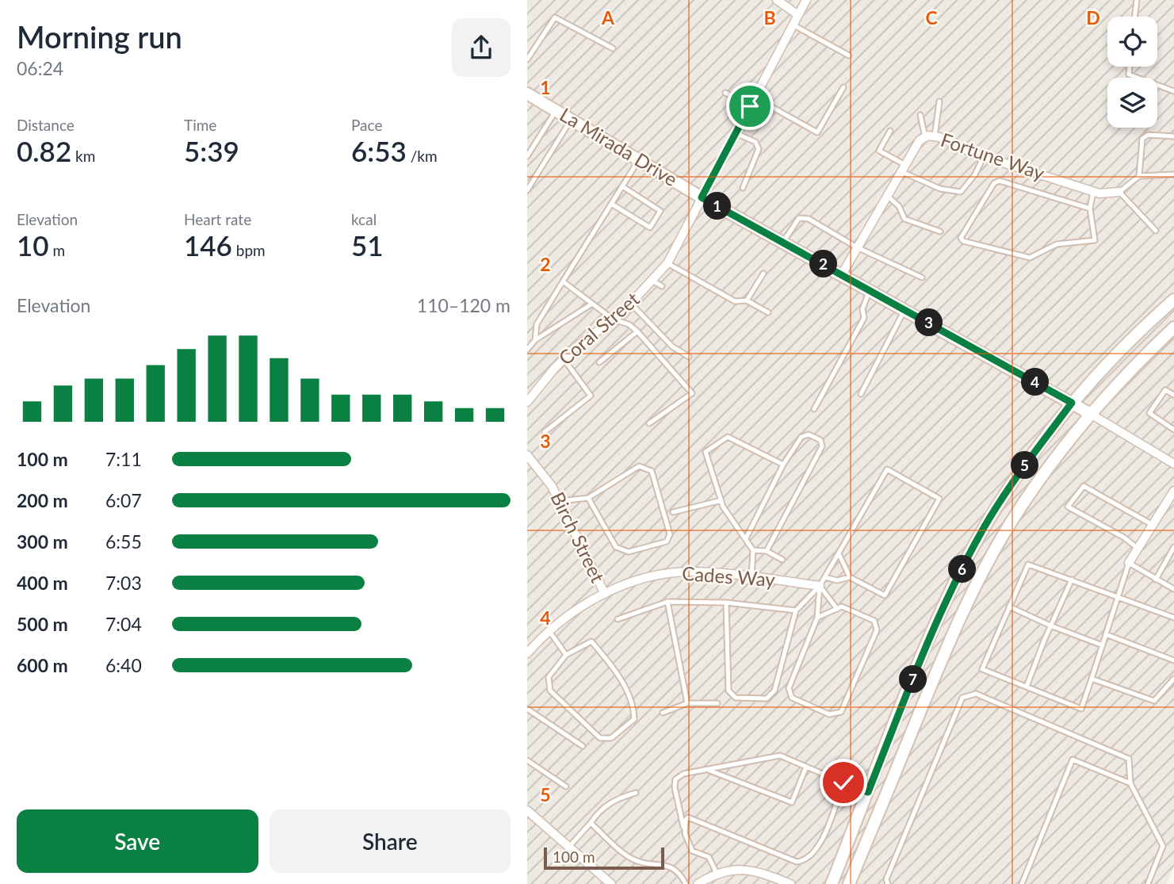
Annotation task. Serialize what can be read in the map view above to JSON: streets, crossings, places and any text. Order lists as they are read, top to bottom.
{
  "streets": {
    "main road": ["La Mirada Drive"],
    "street": [
      "Fortune Way",
      "Coral Street",
      "Birch Street",
      "Cades Way"
    ]
  },
  "crossings": [
    ["La Mirada Drive", "Fortune Way"],
    ["La Mirada Drive", "Coral Street"],
    ["Birch Street", "Cades Way"]
  ],
  "scale_bar": "100 m",
  "page": {
    "heading": ["Morning run", "06:24"],
    "stats": [
      ["Distance", "0.82 km"],
      ["Time", "5:39"],
      ["Pace", "6:53 /km"],
      ["Elevation", "10 m"],
      ["Heart rate", "146 bpm"],
      ["kcal", "51"]
    ],
    "pins": [
      "1",
      "2",
      "3",
      "4",
      "5",
      "6",
      "7"
    ],
    "chart": ["Elevation", "110–120 m"],
    "list": [
      {
        "name": "100 m",
        "note": "7:11"
      },
      {
        "name": "200 m",
        "note": "6:07"
      },
      {
        "name": "300 m",
        "note": "6:55"
      },
      {
        "name": "400 m",
        "note": "7:03"
      },
      {
        "name": "500 m",
        "note": "7:04"
      },
      {
        "name": "600 m",
        "note": "6:40"
      }
    ],
    "buttons": ["Save", "Share"],
    "scale": "100 m"
  },
  "grid": {
    "columns": [
      "A",
      "B",
      "C",
      "D"
    ],
    "rows": [
      "1",
      "2",
      "3",
      "4",
      "5"
    ]
  }
}
